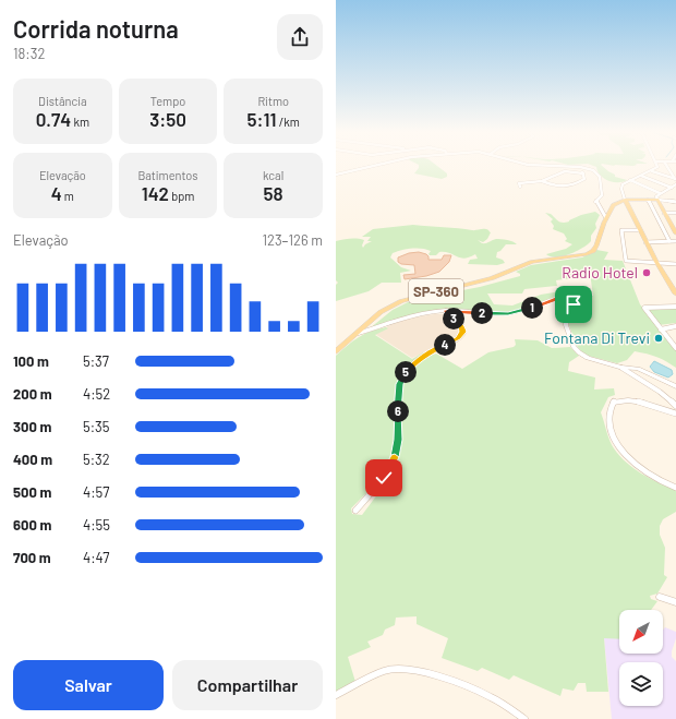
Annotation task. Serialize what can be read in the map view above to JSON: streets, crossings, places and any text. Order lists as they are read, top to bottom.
{
  "streets": {
    "main road": ["SP-360"]
  },
  "places": ["Radio Hotel", "Fontana Di Trevi"],
  "north": "bottom left",
  "page": {
    "heading": ["Corrida noturna", "18:32"],
    "stats": [
      ["Distância", "0.74 km"],
      ["Tempo", "3:50"],
      ["Ritmo", "5:11 /km"],
      ["Elevação", "4 m"],
      ["Batimentos", "142 bpm"],
      ["kcal", "58"]
    ],
    "chart": ["Elevação", "123–126 m"],
    "pins": [
      "1",
      "2",
      "3",
      "4",
      "5",
      "6"
    ],
    "list": [
      {
        "name": "100 m",
        "note": "5:37"
      },
      {
        "name": "200 m",
        "note": "4:52"
      },
      {
        "name": "300 m",
        "note": "5:35"
      },
      {
        "name": "400 m",
        "note": "5:32"
      },
      {
        "name": "500 m",
        "note": "4:57"
      },
      {
        "name": "600 m",
        "note": "4:55"
      },
      {
        "name": "700 m",
        "note": "4:47"
      }
    ],
    "buttons": ["Salvar", "Compartilhar"]
  }
}
